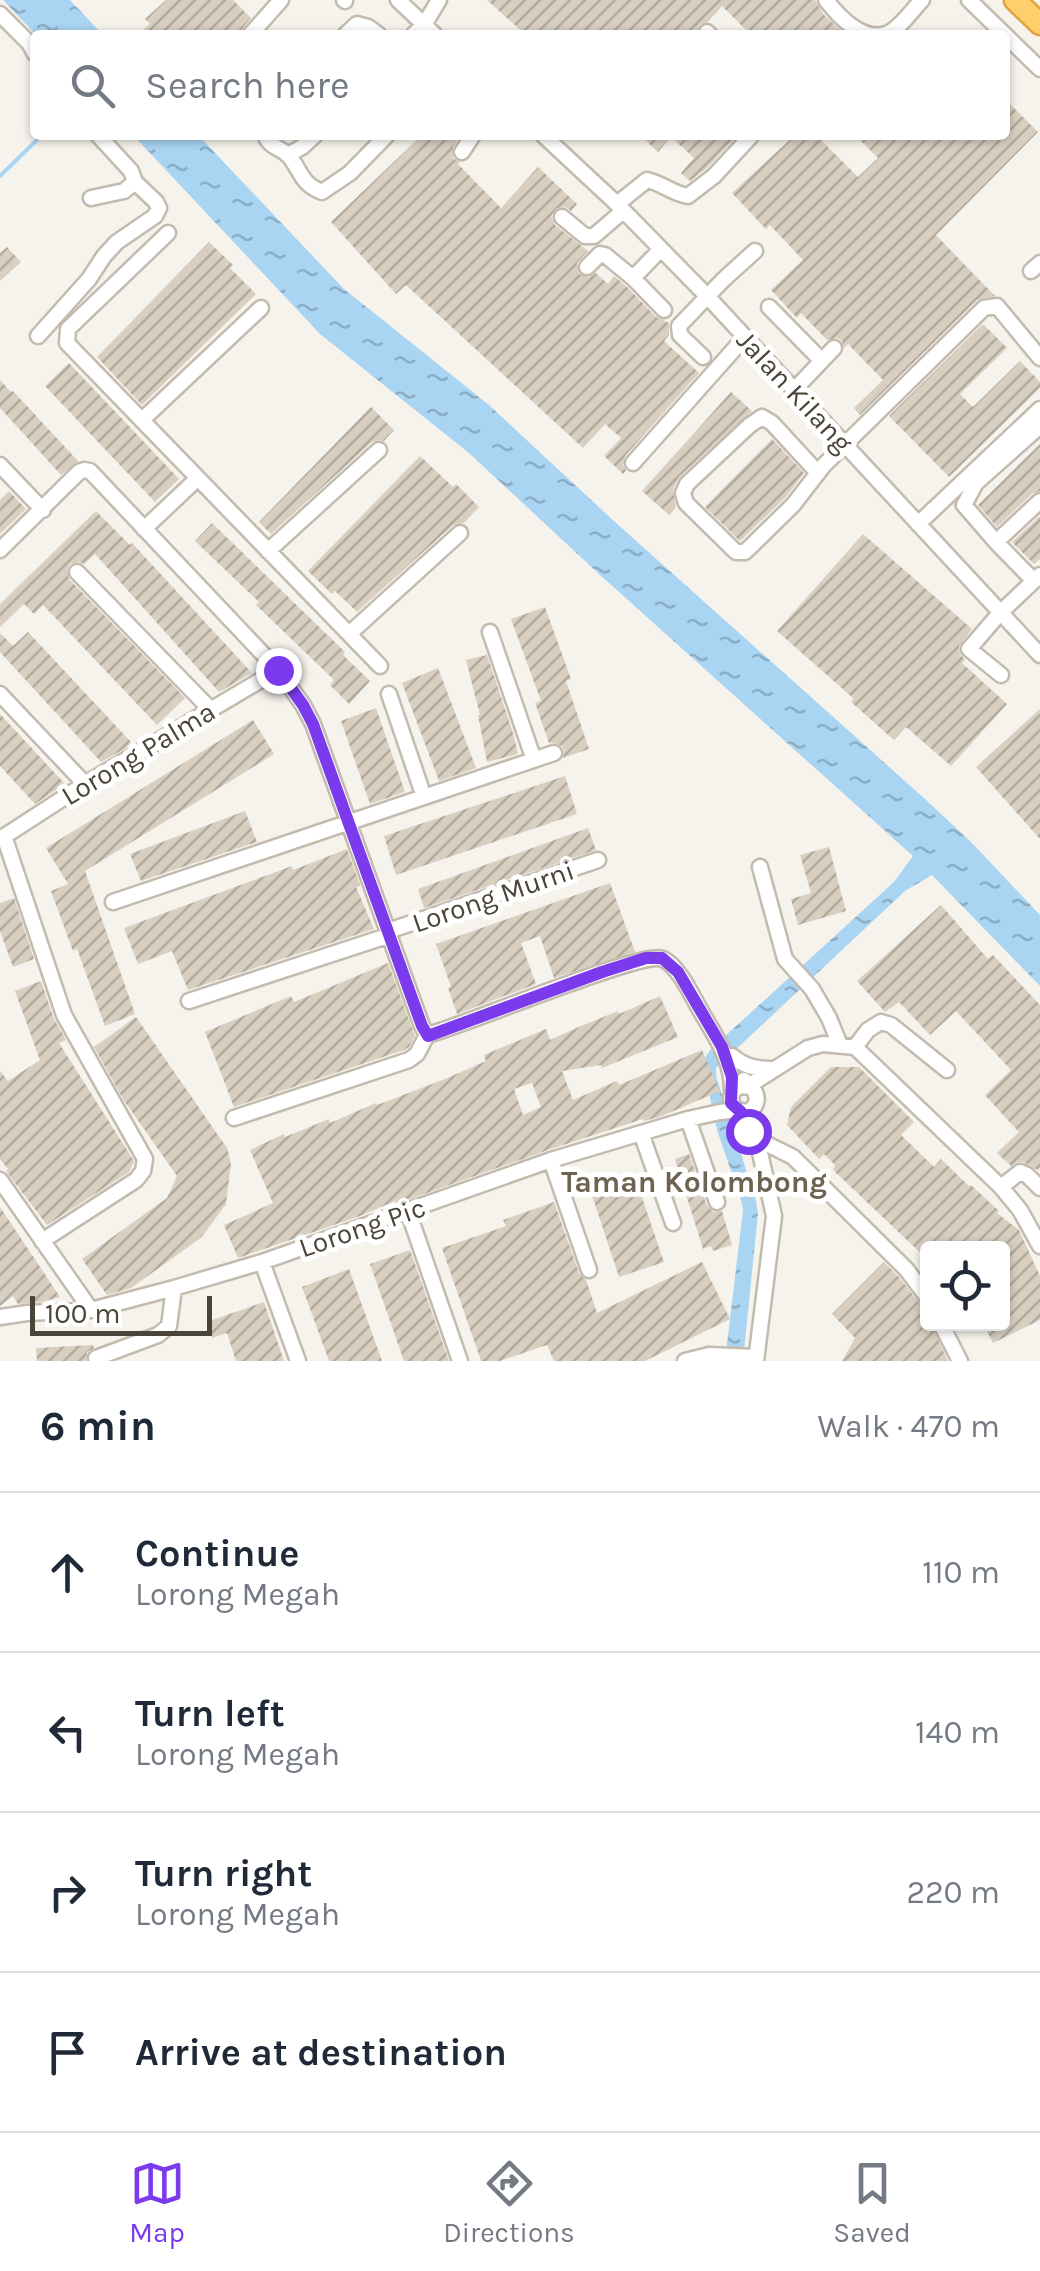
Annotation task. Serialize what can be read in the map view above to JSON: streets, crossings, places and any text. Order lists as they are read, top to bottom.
{
  "streets": {
    "street": [
      "Jalan Kilang",
      "Lorong Palma",
      "Lorong Murni",
      "Lorong Pic"
    ]
  },
  "districts": ["Taman Kolombong"],
  "scale_bar": "100 m",
  "page": {
    "search": "Search here",
    "scale": "100 m",
    "heading": ["6 min", "Walk · 470 m"],
    "list": [
      ["Continue", "Lorong Megah", "110 m"],
      ["Turn left", "Lorong Megah", "140 m"],
      ["Turn right", "Lorong Megah", "220 m"],
      "Arrive at destination"
    ],
    "nav": ["Map", "Directions", "Saved"]
  }
}
